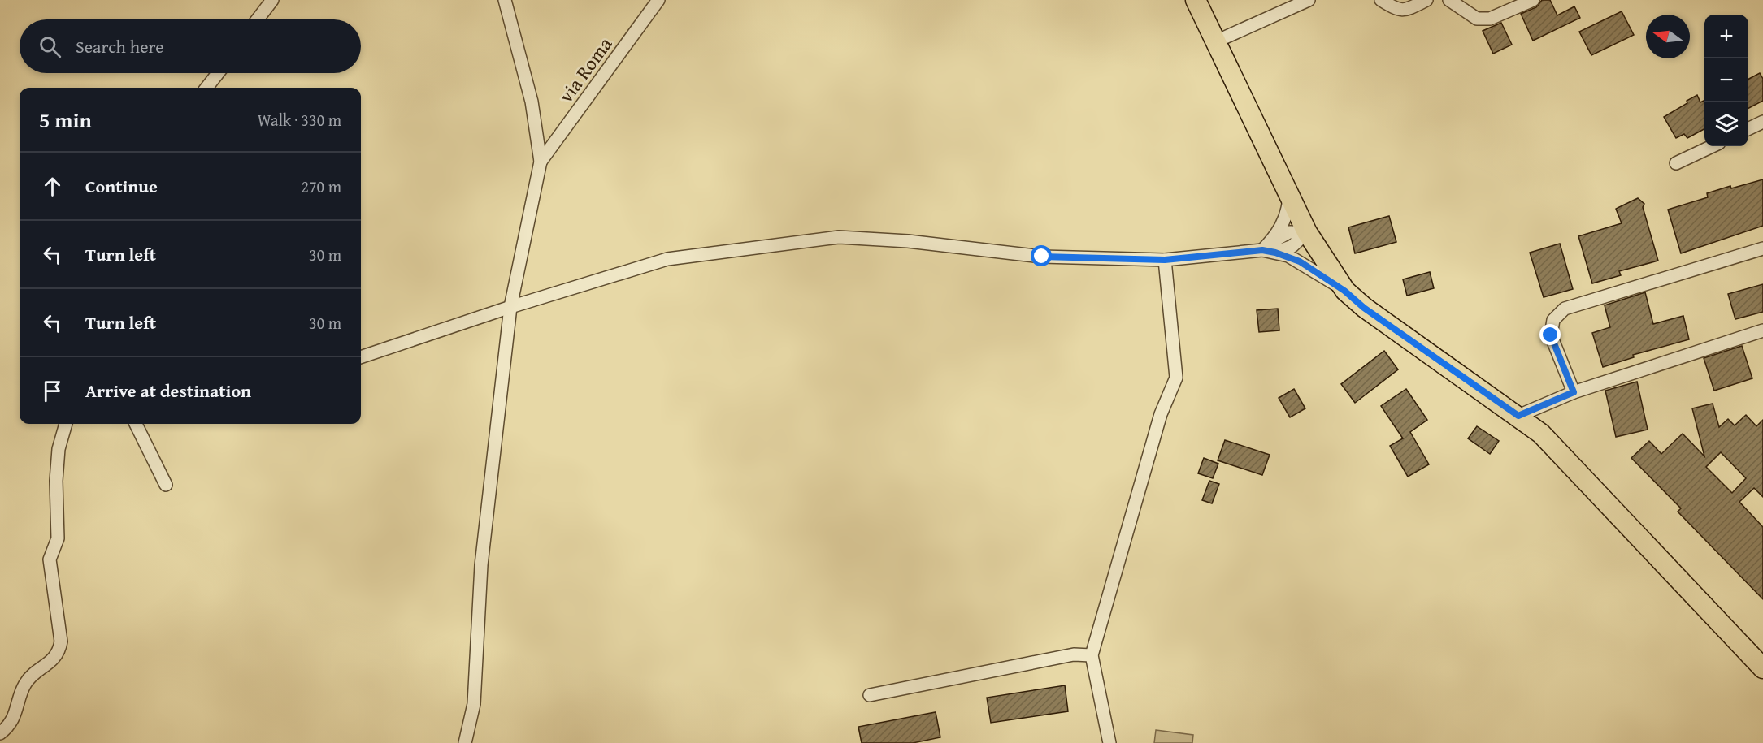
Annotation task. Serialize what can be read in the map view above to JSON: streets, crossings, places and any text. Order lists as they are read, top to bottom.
{
  "streets": {
    "street": ["via Roma"]
  },
  "north": "left",
  "page": {
    "map_buttons": ["+", "−"],
    "search": "Search here",
    "heading": ["5 min", "Walk · 330 m"],
    "list": [
      ["Continue", "270 m"],
      ["Turn left", "30 m"],
      ["Turn left", "30 m"],
      "Arrive at destination"
    ]
  }
}
